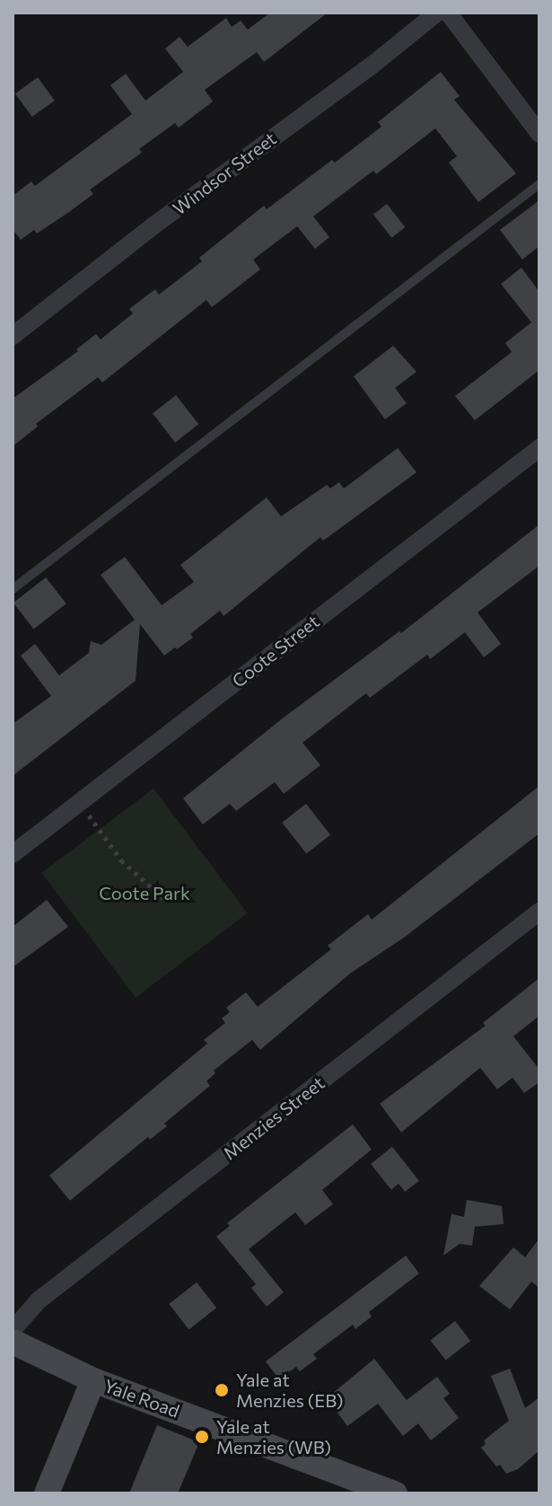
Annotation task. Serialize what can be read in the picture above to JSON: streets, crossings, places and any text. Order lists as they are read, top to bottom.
{
  "streets": {
    "main road": ["Yale Road"],
    "street": ["Windsor Street", "Coote Street", "Menzies Street"]
  },
  "parks": ["Coote Park"],
  "places": ["Yale at Menzies (EB)", "Yale at Menzies (WB)"]
}
